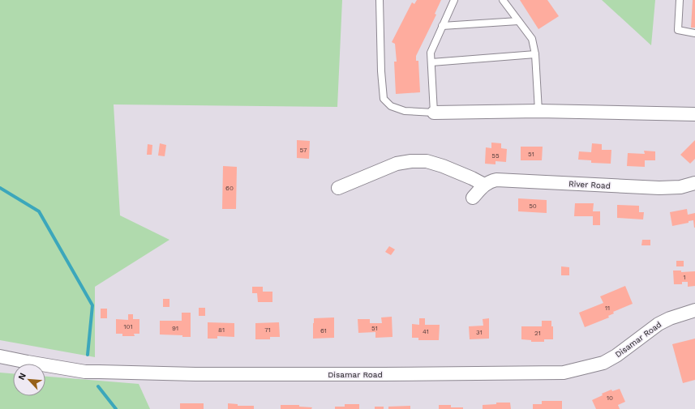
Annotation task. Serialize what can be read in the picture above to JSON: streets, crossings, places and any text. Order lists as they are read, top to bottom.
{
  "streets": {
    "street": ["River Road", "Disamar Road"]
  },
  "house_numbers": [
    "57",
    "51",
    "55",
    "60",
    "50",
    "1",
    "11",
    "101",
    "91",
    "51",
    "81",
    "71",
    "61",
    "41",
    "31",
    "21",
    "10"
  ],
  "north": "top left"
}
